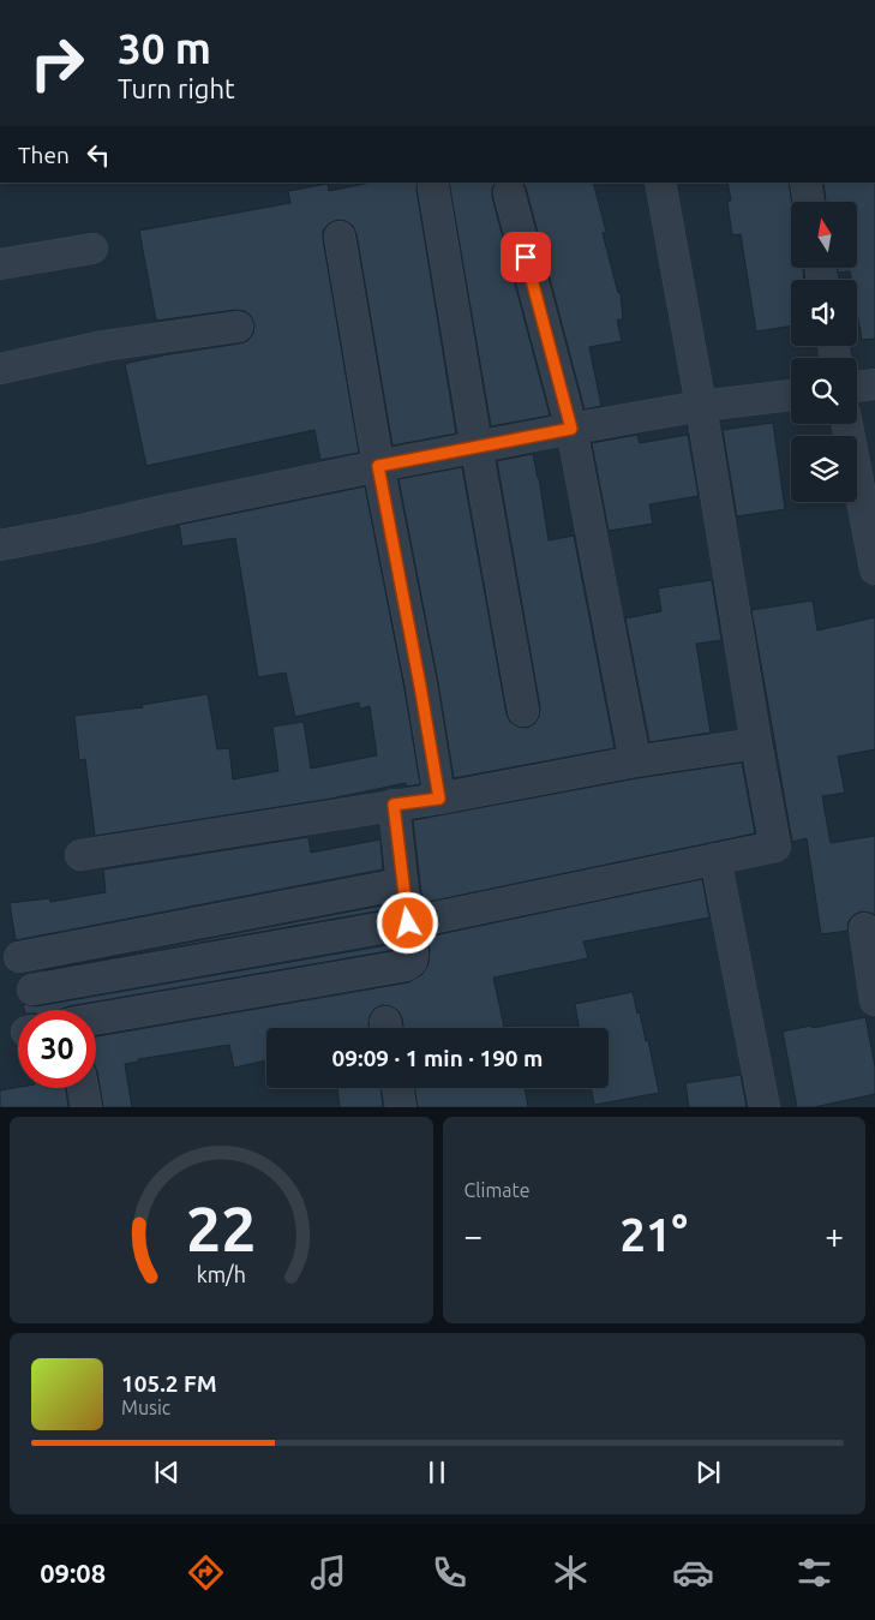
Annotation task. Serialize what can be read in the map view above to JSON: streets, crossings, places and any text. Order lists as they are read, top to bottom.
{
  "north": "top",
  "page": {
    "turn": ["30 m", "Turn right"],
    "then": "Then",
    "limit": "30",
    "trip": "09:09 · 1 min · 190 m",
    "tile": "Climate",
    "heat": ["−", "21°", "+"],
    "song": ["105.2 FM", "Music"],
    "tabs": "09:08",
    "gauge": ["22", "km/h"]
  }
}
